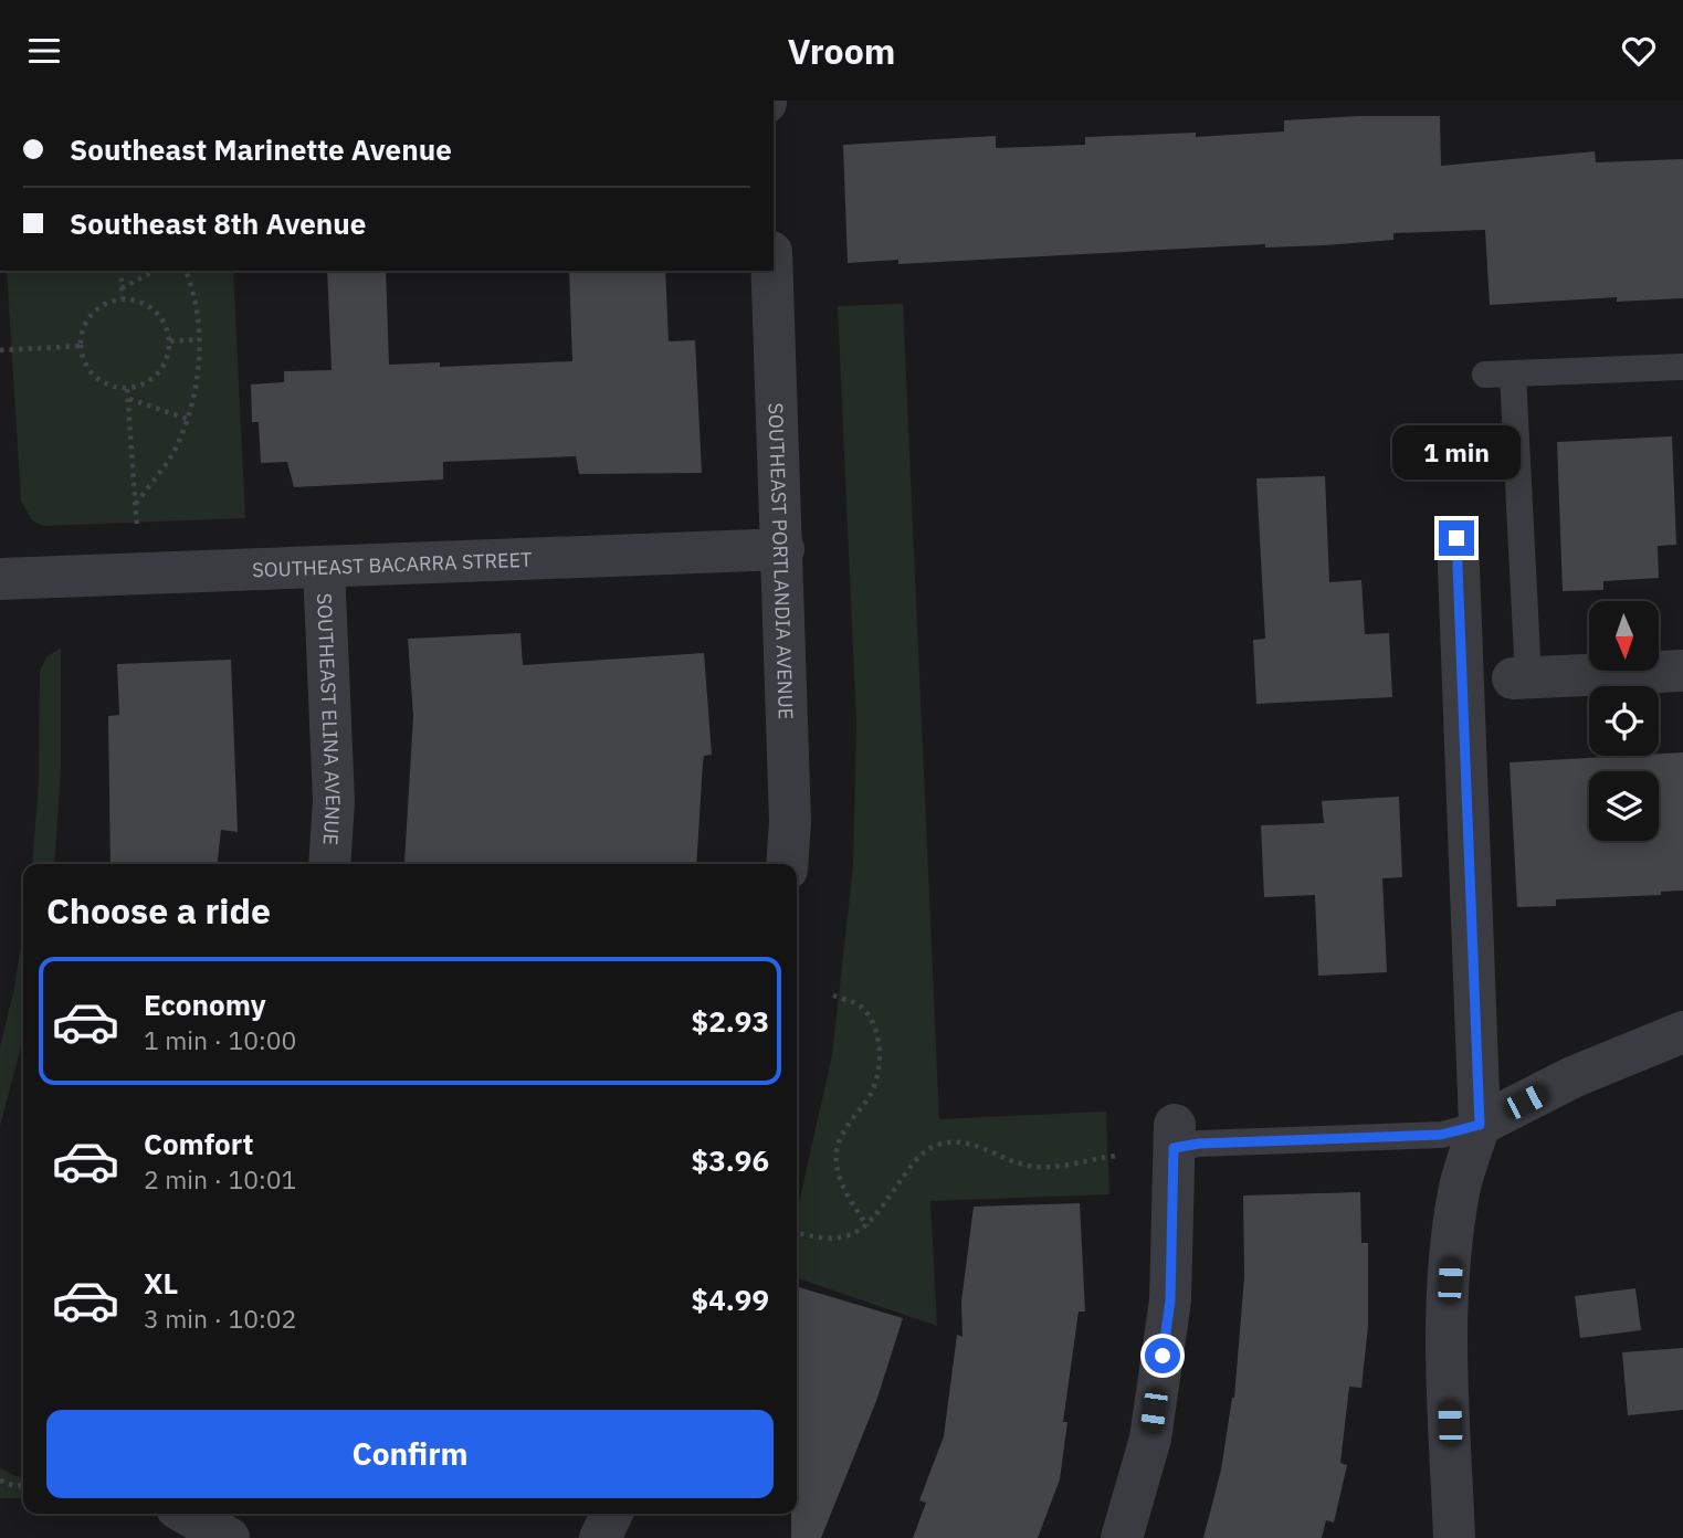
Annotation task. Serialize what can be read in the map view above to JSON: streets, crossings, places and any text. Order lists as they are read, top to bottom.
{
  "streets": {
    "street": ["SOUTHEAST PORTLANDIA AVENUE", "SOUTHEAST BACARRA STREET", "SOUTHEAST ELINA AVENUE"]
  },
  "crossings": [
    ["SOUTHEAST PORTLANDIA AVENUE", "SOUTHEAST BACARRA STREET"],
    ["SOUTHEAST BACARRA STREET", "SOUTHEAST ELINA AVENUE"]
  ],
  "north": "bottom",
  "page": {
    "header": "Vroom",
    "banner": ["Southeast Marinette Avenue", "Southeast 8th Avenue"],
    "bubble": "1 min",
    "heading": "Choose a ride",
    "list": [
      {
        "name": "Economy",
        "note": "1 min · 10:00",
        "value": "$2.93"
      },
      {
        "name": "Comfort",
        "note": "2 min · 10:01",
        "value": "$3.96"
      },
      {
        "name": "XL",
        "note": "3 min · 10:02",
        "value": "$4.99"
      }
    ],
    "buttons": "Confirm"
  }
}
